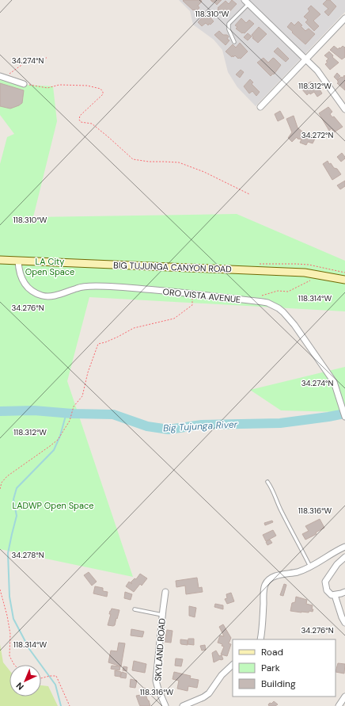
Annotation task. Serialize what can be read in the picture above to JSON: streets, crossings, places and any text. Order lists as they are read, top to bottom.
{
  "streets": {
    "street": ["BIG TUJUNGA CANYON ROAD", "ORO VISTA AVENUE", "SKYLAND ROAD"]
  },
  "crossings": [
    ["BIG TUJUNGA CANYON ROAD", "ORO VISTA AVENUE"]
  ],
  "water": ["Big Tujunga River"],
  "parks": ["LA City Open Space", "LADWP Open Space"],
  "legend": ["Road", "Park", "Building"],
  "north": "bottom left",
  "coordinates": [
    "118.310°W",
    "34.274°N",
    "118.312°W",
    "34.272°N",
    "118.314°W",
    "34.276°N",
    "118.316°W",
    "34.278°N"
  ]
}
